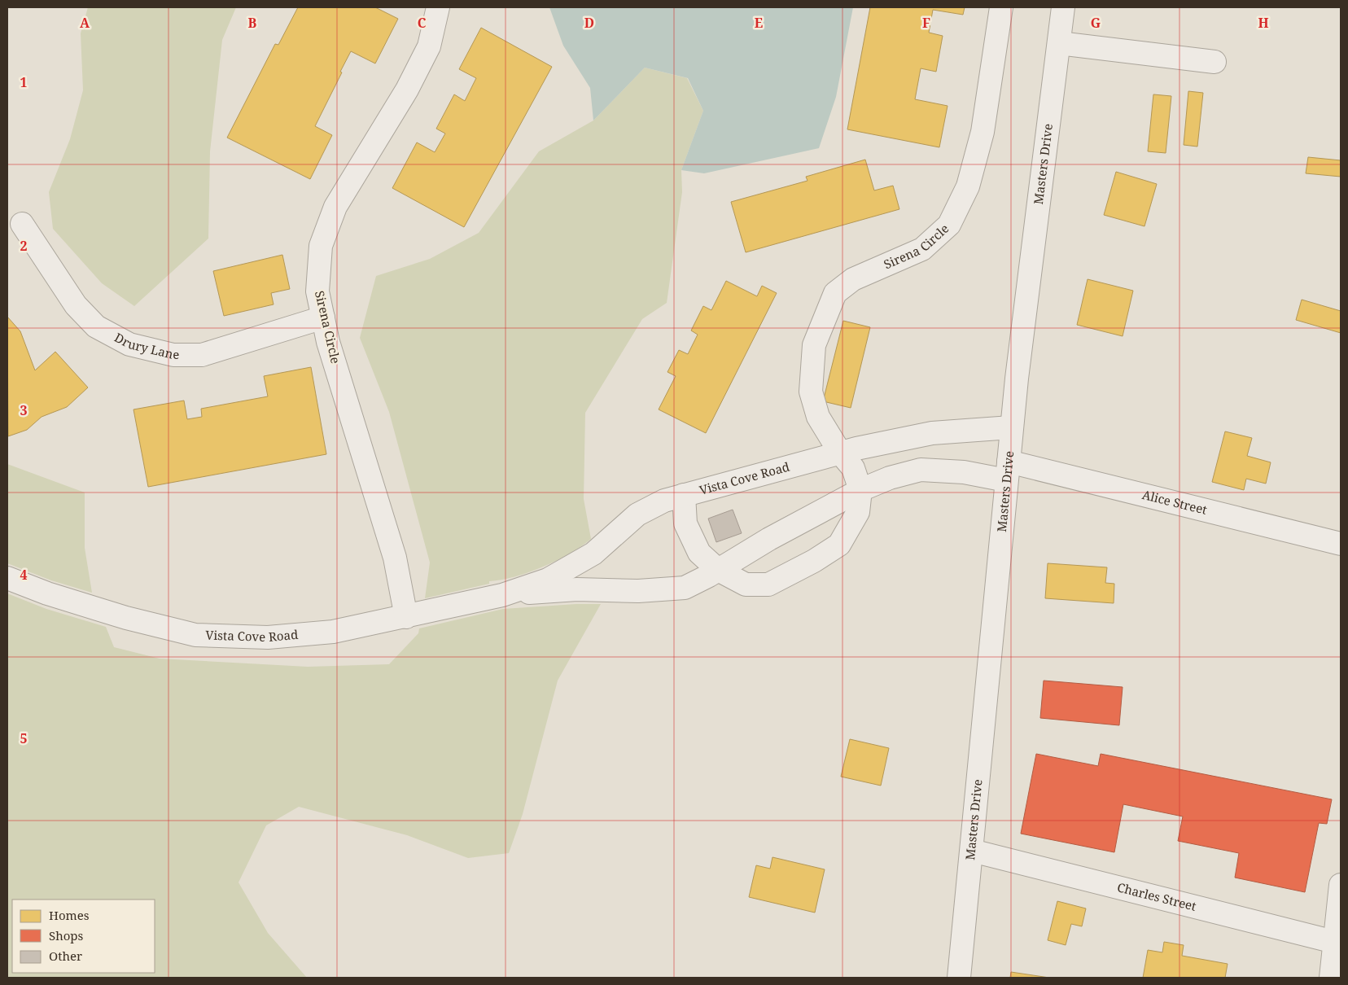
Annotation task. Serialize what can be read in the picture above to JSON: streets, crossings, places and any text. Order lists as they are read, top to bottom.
{
  "streets": {
    "street": [
      "Masters Drive",
      "Sirena Circle",
      "Drury Lane",
      "Vista Cove Road",
      "Alice Street",
      "Charles Street"
    ]
  },
  "crossings": [
    ["Masters Drive", "Vista Cove Road"],
    ["Masters Drive", "Alice Street"],
    ["Masters Drive", "Charles Street"],
    ["Sirena Circle", "Drury Lane"],
    ["Sirena Circle", "Vista Cove Road"],
    ["Vista Cove Road", "Alice Street"]
  ],
  "legend": ["Homes", "Shops", "Other"],
  "grid": {
    "columns": [
      "A",
      "B",
      "C",
      "D",
      "E",
      "F",
      "G",
      "H"
    ],
    "rows": [
      "1",
      "2",
      "3",
      "4",
      "5"
    ]
  }
}
